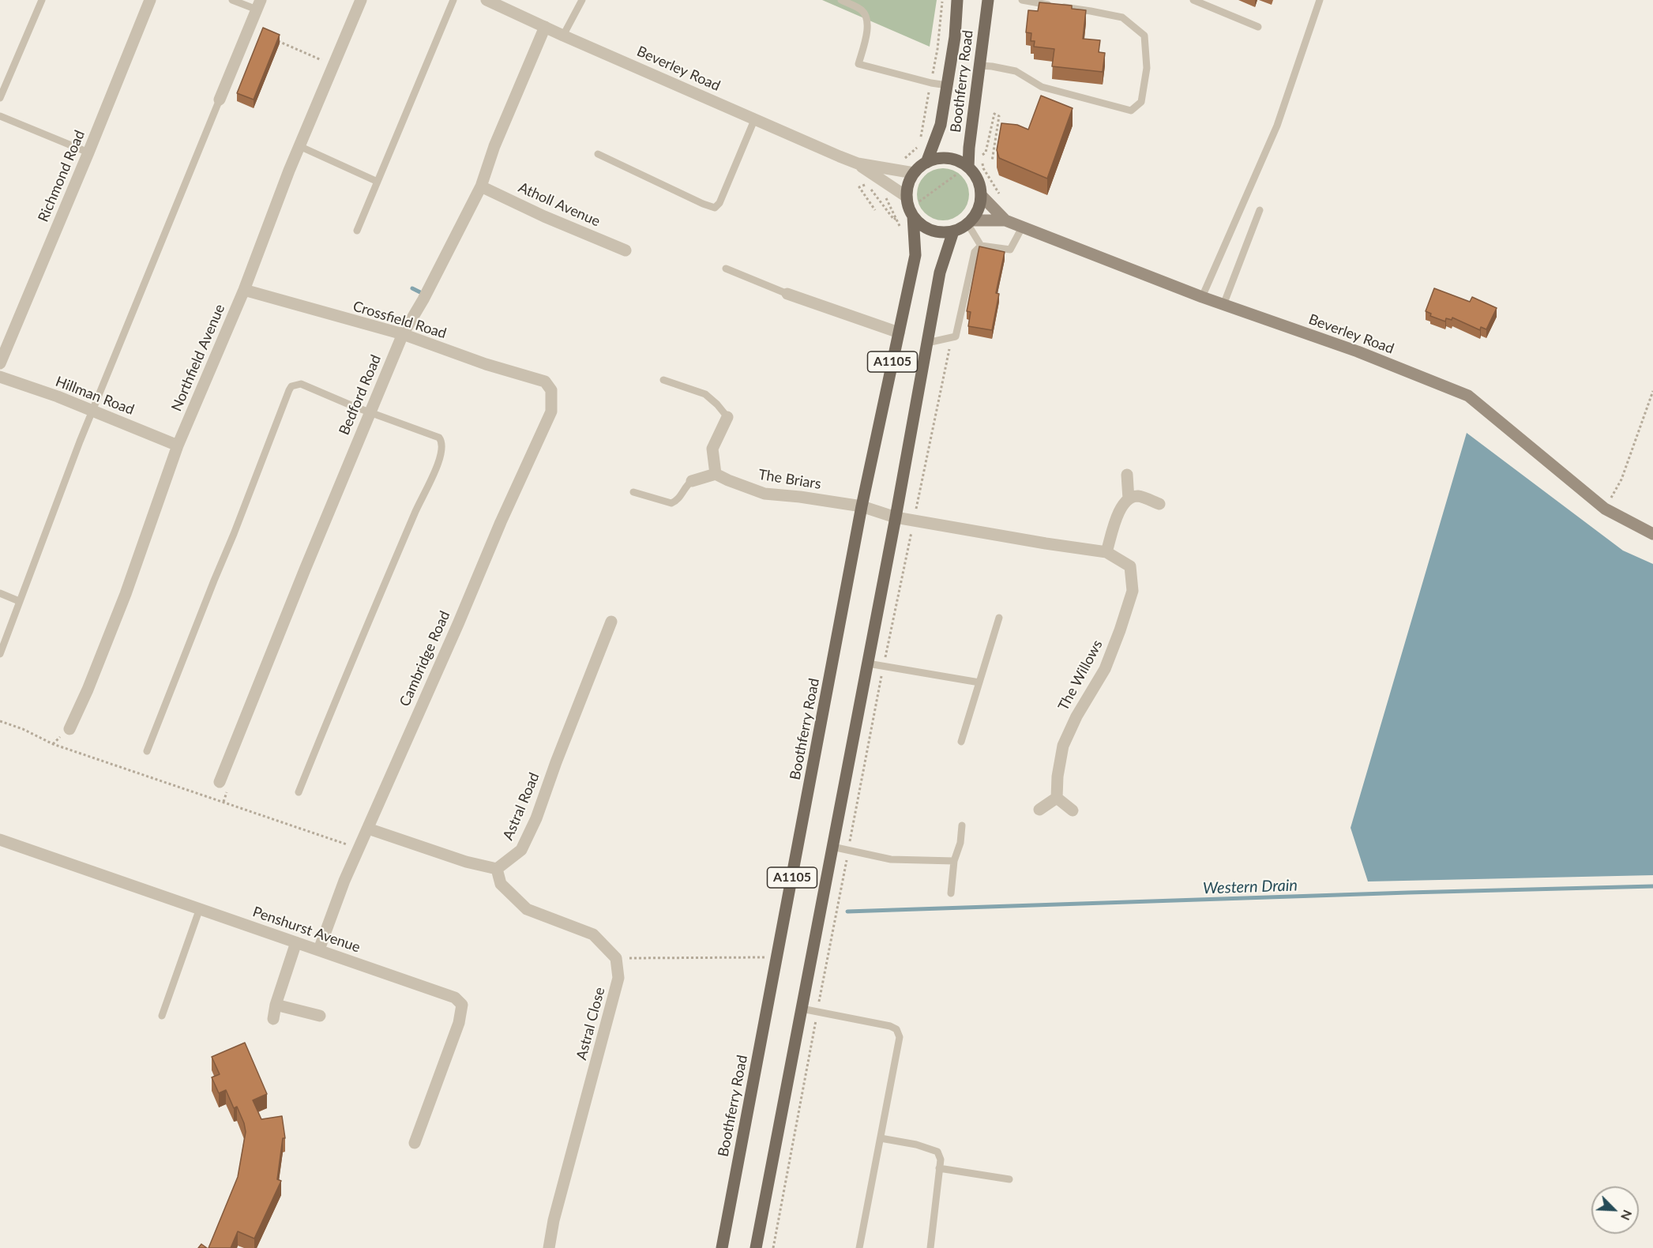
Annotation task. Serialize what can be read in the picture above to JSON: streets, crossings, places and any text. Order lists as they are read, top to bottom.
{
  "streets": {
    "main road": ["Beverley Road", "Boothferry Road", "A1105"],
    "street": [
      "Richmond Road",
      "Atholl Avenue",
      "Crossfield Road",
      "Northfield Avenue",
      "Bedford Road",
      "Hillman Road",
      "The Briars",
      "Cambridge Road",
      "The Willows",
      "Astral Road",
      "Penshurst Avenue",
      "Astral Close"
    ]
  },
  "crossings": [
    ["Beverley Road", "Boothferry Road"],
    ["Beverley Road", "A1105"],
    ["Beverley Road", "Bedford Road"],
    ["Boothferry Road", "A1105"],
    ["Boothferry Road", "The Briars"],
    ["Atholl Avenue", "Bedford Road"],
    ["Crossfield Road", "Northfield Avenue"],
    ["Crossfield Road", "Bedford Road"],
    ["Crossfield Road", "Cambridge Road"],
    ["Northfield Avenue", "Hillman Road"],
    ["A1105", "The Briars"],
    ["A1105", "The Willows"],
    ["The Briars", "The Willows"],
    ["Cambridge Road", "Penshurst Avenue"]
  ],
  "water": ["Western Drain"],
  "north": "bottom right"
}
